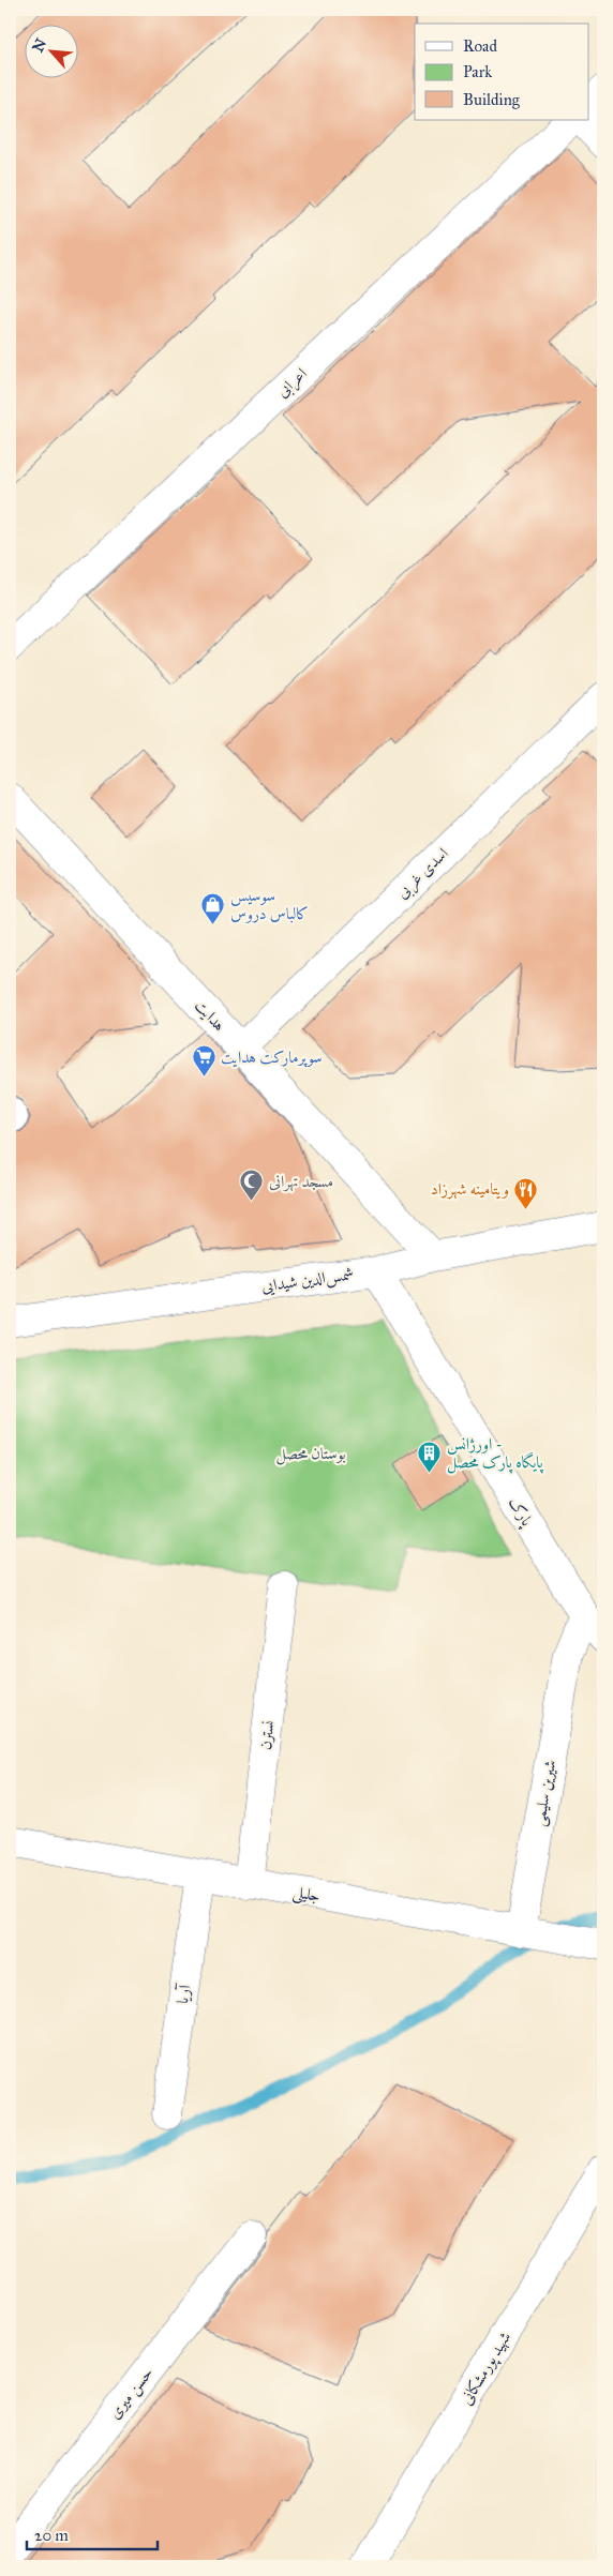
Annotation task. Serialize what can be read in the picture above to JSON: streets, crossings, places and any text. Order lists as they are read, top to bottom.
{
  "streets": {
    "street": [
      "اعرابی",
      "اسدی غربی",
      "هدایت",
      "شمس‌الدین شیدایی",
      "پارک",
      "نسترن",
      "شیرین سلیمی",
      "جلیلی",
      "آریا",
      "شهید پورمشکانی",
      "حسن میری"
    ]
  },
  "crossings": [
    ["اسدی غربی", "هدایت"],
    ["هدایت", "شمس‌الدین شیدایی"],
    ["شمس‌الدین شیدایی", "پارک"],
    ["پارک", "شیرین سلیمی"],
    ["نسترن", "جلیلی"],
    ["شیرین سلیمی", "جلیلی"],
    ["جلیلی", "آریا"]
  ],
  "parks": ["بوستان محصل"],
  "places": {
    "shop": ["سوسیس کالباس دروس"],
    "supermarket": ["سوپرمارکت هدایت"],
    "mosque": ["مسجد تهرانی"],
    "restaurant": ["ویتامینه شهرزاد"],
    "building": ["اورژانس - پایگاه پارک محصل"]
  },
  "legend": ["Road", "Park", "Building"],
  "scale_bar": "20 m",
  "north": "top left"
}
